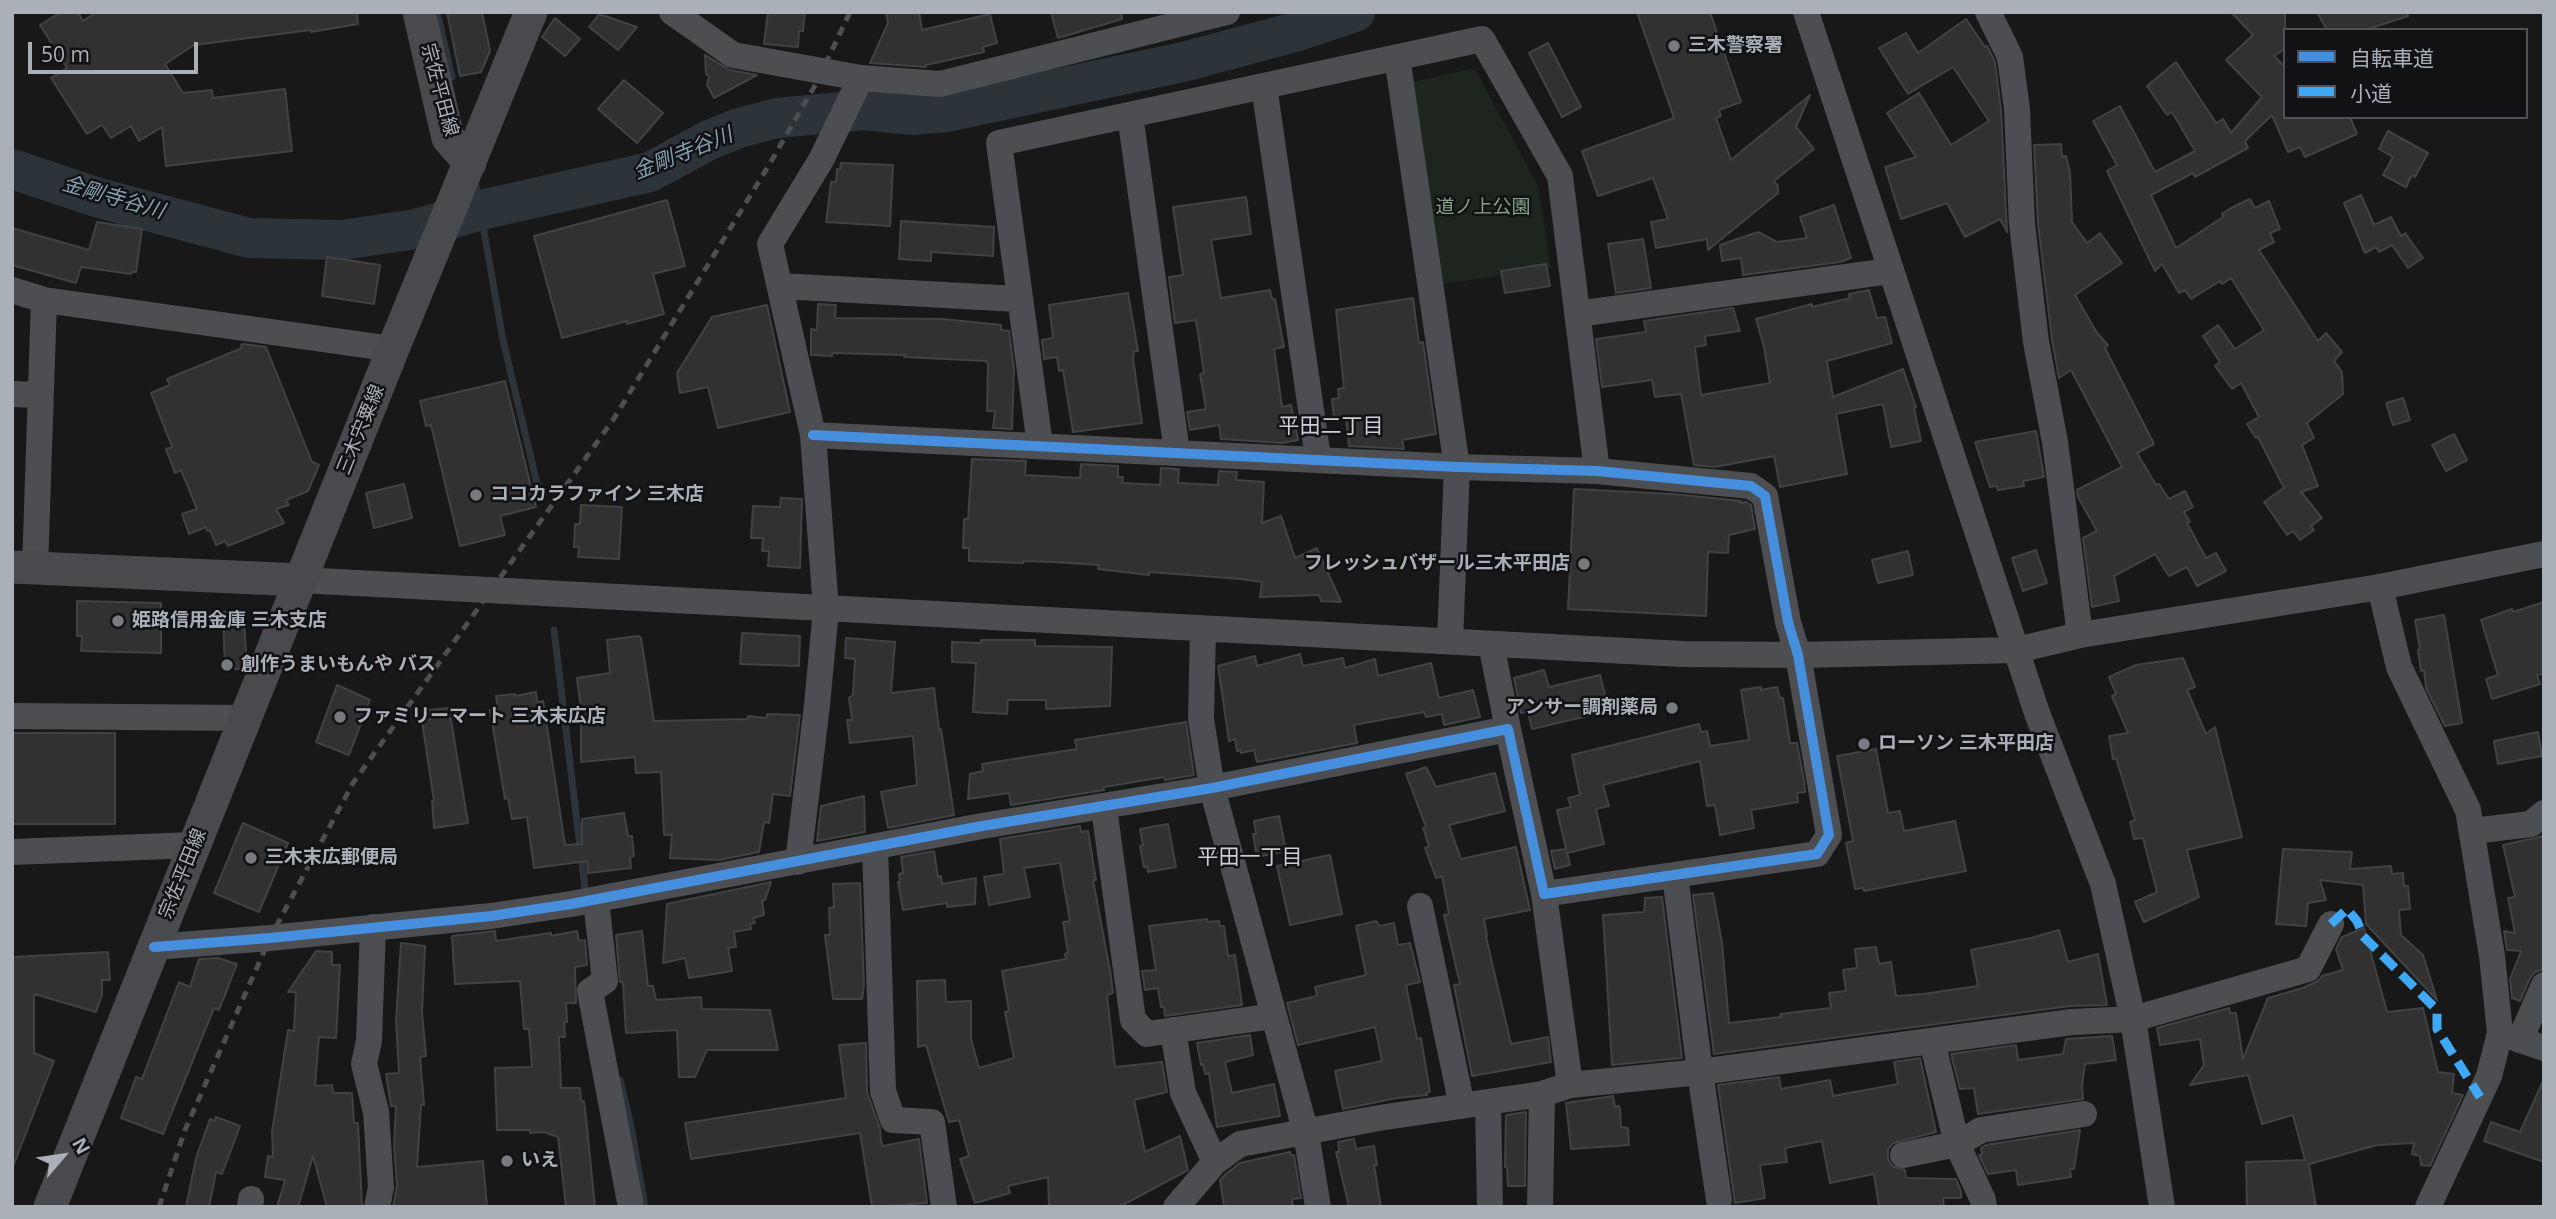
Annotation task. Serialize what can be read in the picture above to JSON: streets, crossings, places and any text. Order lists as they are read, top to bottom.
{
  "streets": {
    "main road": ["宗佐平田線", "三木宍粟線"]
  },
  "crossings": [
    ["宗佐平田線", "三木宍粟線"]
  ],
  "districts": ["平田二丁目", "平田一丁目"],
  "water": ["金剛寺谷川"],
  "parks": ["道ノ上公園"],
  "places": [
    "三木警察署",
    "ココカラファイン 三木店",
    "フレッシュバザール三木平田店",
    "姫路信用金庫 三木支店",
    "創作うまいもんや バス",
    "アンサー調剤薬局",
    "ファミリーマート 三木末広店",
    "ローソン 三木平田店",
    "三木末広郵便局",
    "いえ"
  ],
  "legend": ["自転車道", "小道"],
  "scale_bar": "50 m",
  "north": "top right"
}
